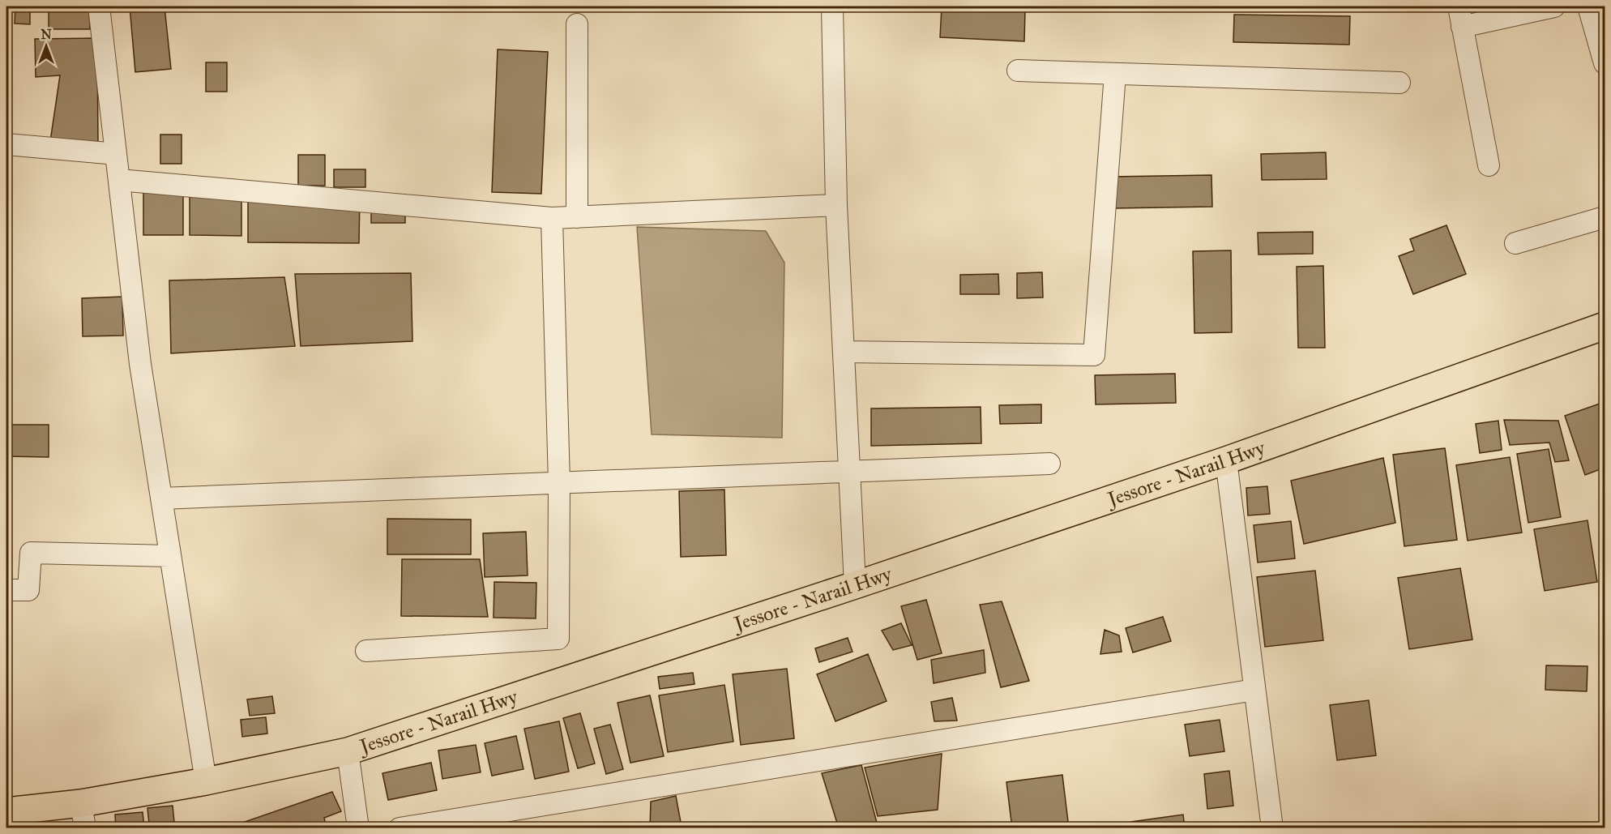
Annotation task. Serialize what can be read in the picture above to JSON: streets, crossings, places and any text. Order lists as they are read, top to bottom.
{
  "streets": {
    "highway": ["Jessore - Narail Hwy"]
  },
  "north": "top"
}
